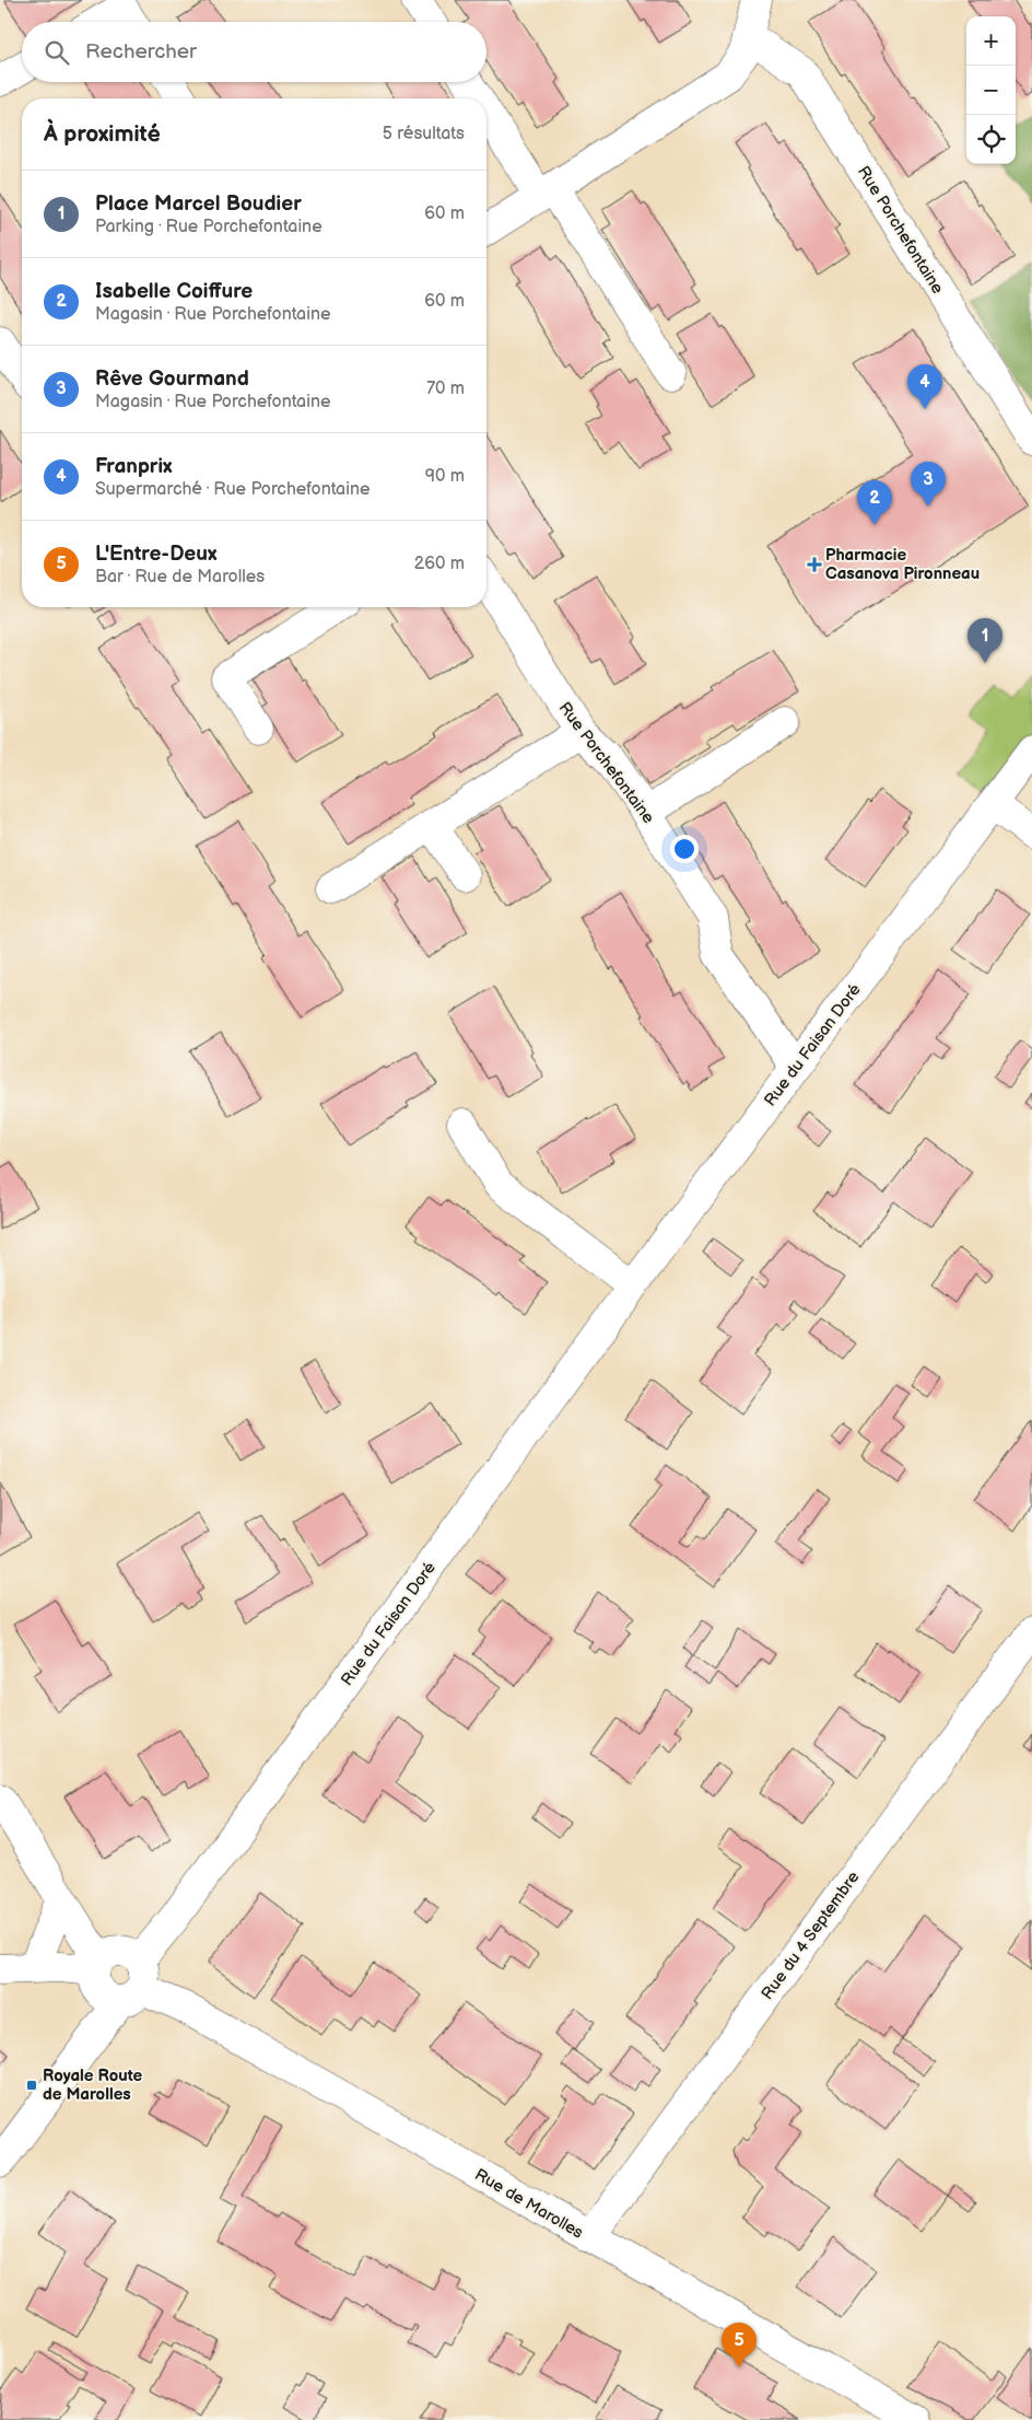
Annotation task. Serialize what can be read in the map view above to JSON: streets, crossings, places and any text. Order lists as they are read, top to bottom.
{
  "streets": {
    "street": [
      "Rue Porchefontaine",
      "Rue du Faisan Doré",
      "Rue du 4 Septembre",
      "Rue de Marolles"
    ]
  },
  "crossings": [
    ["Rue Porchefontaine", "Rue du Faisan Doré"],
    ["Rue du Faisan Doré", "Rue de Marolles"],
    ["Rue du 4 Septembre", "Rue de Marolles"]
  ],
  "places": {
    "health": ["Pharmacie Casanova Pironneau"],
    "transit": ["Royale Route de Marolles"]
  },
  "page": {
    "map_buttons": ["+", "−"],
    "search": "Rechercher",
    "heading": ["À proximité", "5 résultats"],
    "list": [
      {
        "mark": "1",
        "name": "Place Marcel Boudier",
        "note": "Parking · Rue Porchefontaine",
        "value": "60 m"
      },
      {
        "mark": "2",
        "name": "Isabelle Coiffure",
        "note": "Magasin · Rue Porchefontaine",
        "value": "60 m"
      },
      {
        "mark": "3",
        "name": "Rêve Gourmand",
        "note": "Magasin · Rue Porchefontaine",
        "value": "70 m"
      },
      {
        "mark": "4",
        "name": "Franprix",
        "note": "Supermarché · Rue Porchefontaine",
        "value": "90 m"
      },
      {
        "mark": "5",
        "name": "L'Entre-Deux",
        "note": "Bar · Rue de Marolles",
        "value": "260 m"
      }
    ],
    "pins": [
      "4",
      "3",
      "2",
      "1",
      "5"
    ]
  }
}
